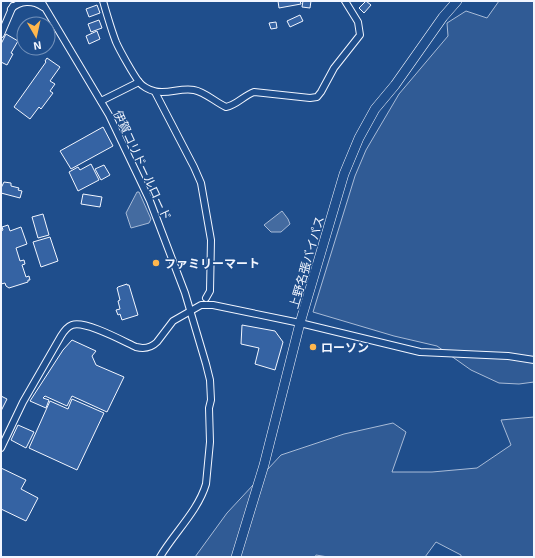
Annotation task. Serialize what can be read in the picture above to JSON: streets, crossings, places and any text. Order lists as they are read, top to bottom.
{
  "streets": {
    "highway": ["上野名張バイパス"],
    "street": ["伊賀コリドールロード"]
  },
  "places": ["ファミリーマート", "ローソン"],
  "north": "bottom"
}
